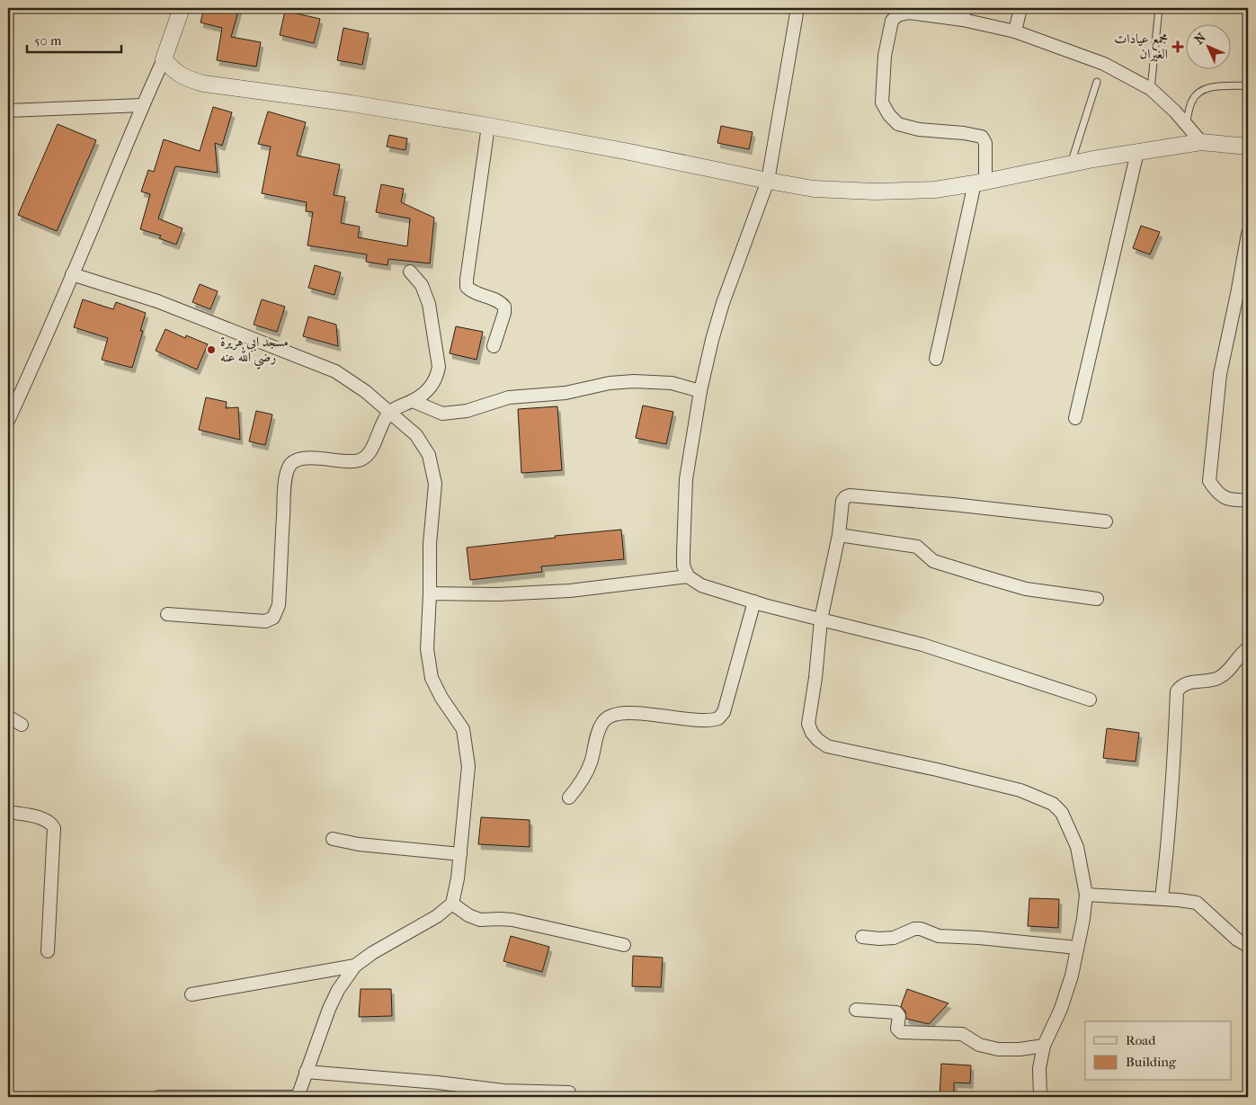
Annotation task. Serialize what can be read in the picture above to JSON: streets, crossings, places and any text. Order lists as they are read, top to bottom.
{
  "places": {
    "health": ["مجمع عيادات الغيران"],
    "other": ["مسجد ابي هريرة رضي الله عنه"]
  },
  "legend": ["Road", "Building"],
  "scale_bar": "50 m",
  "north": "top left"
}
